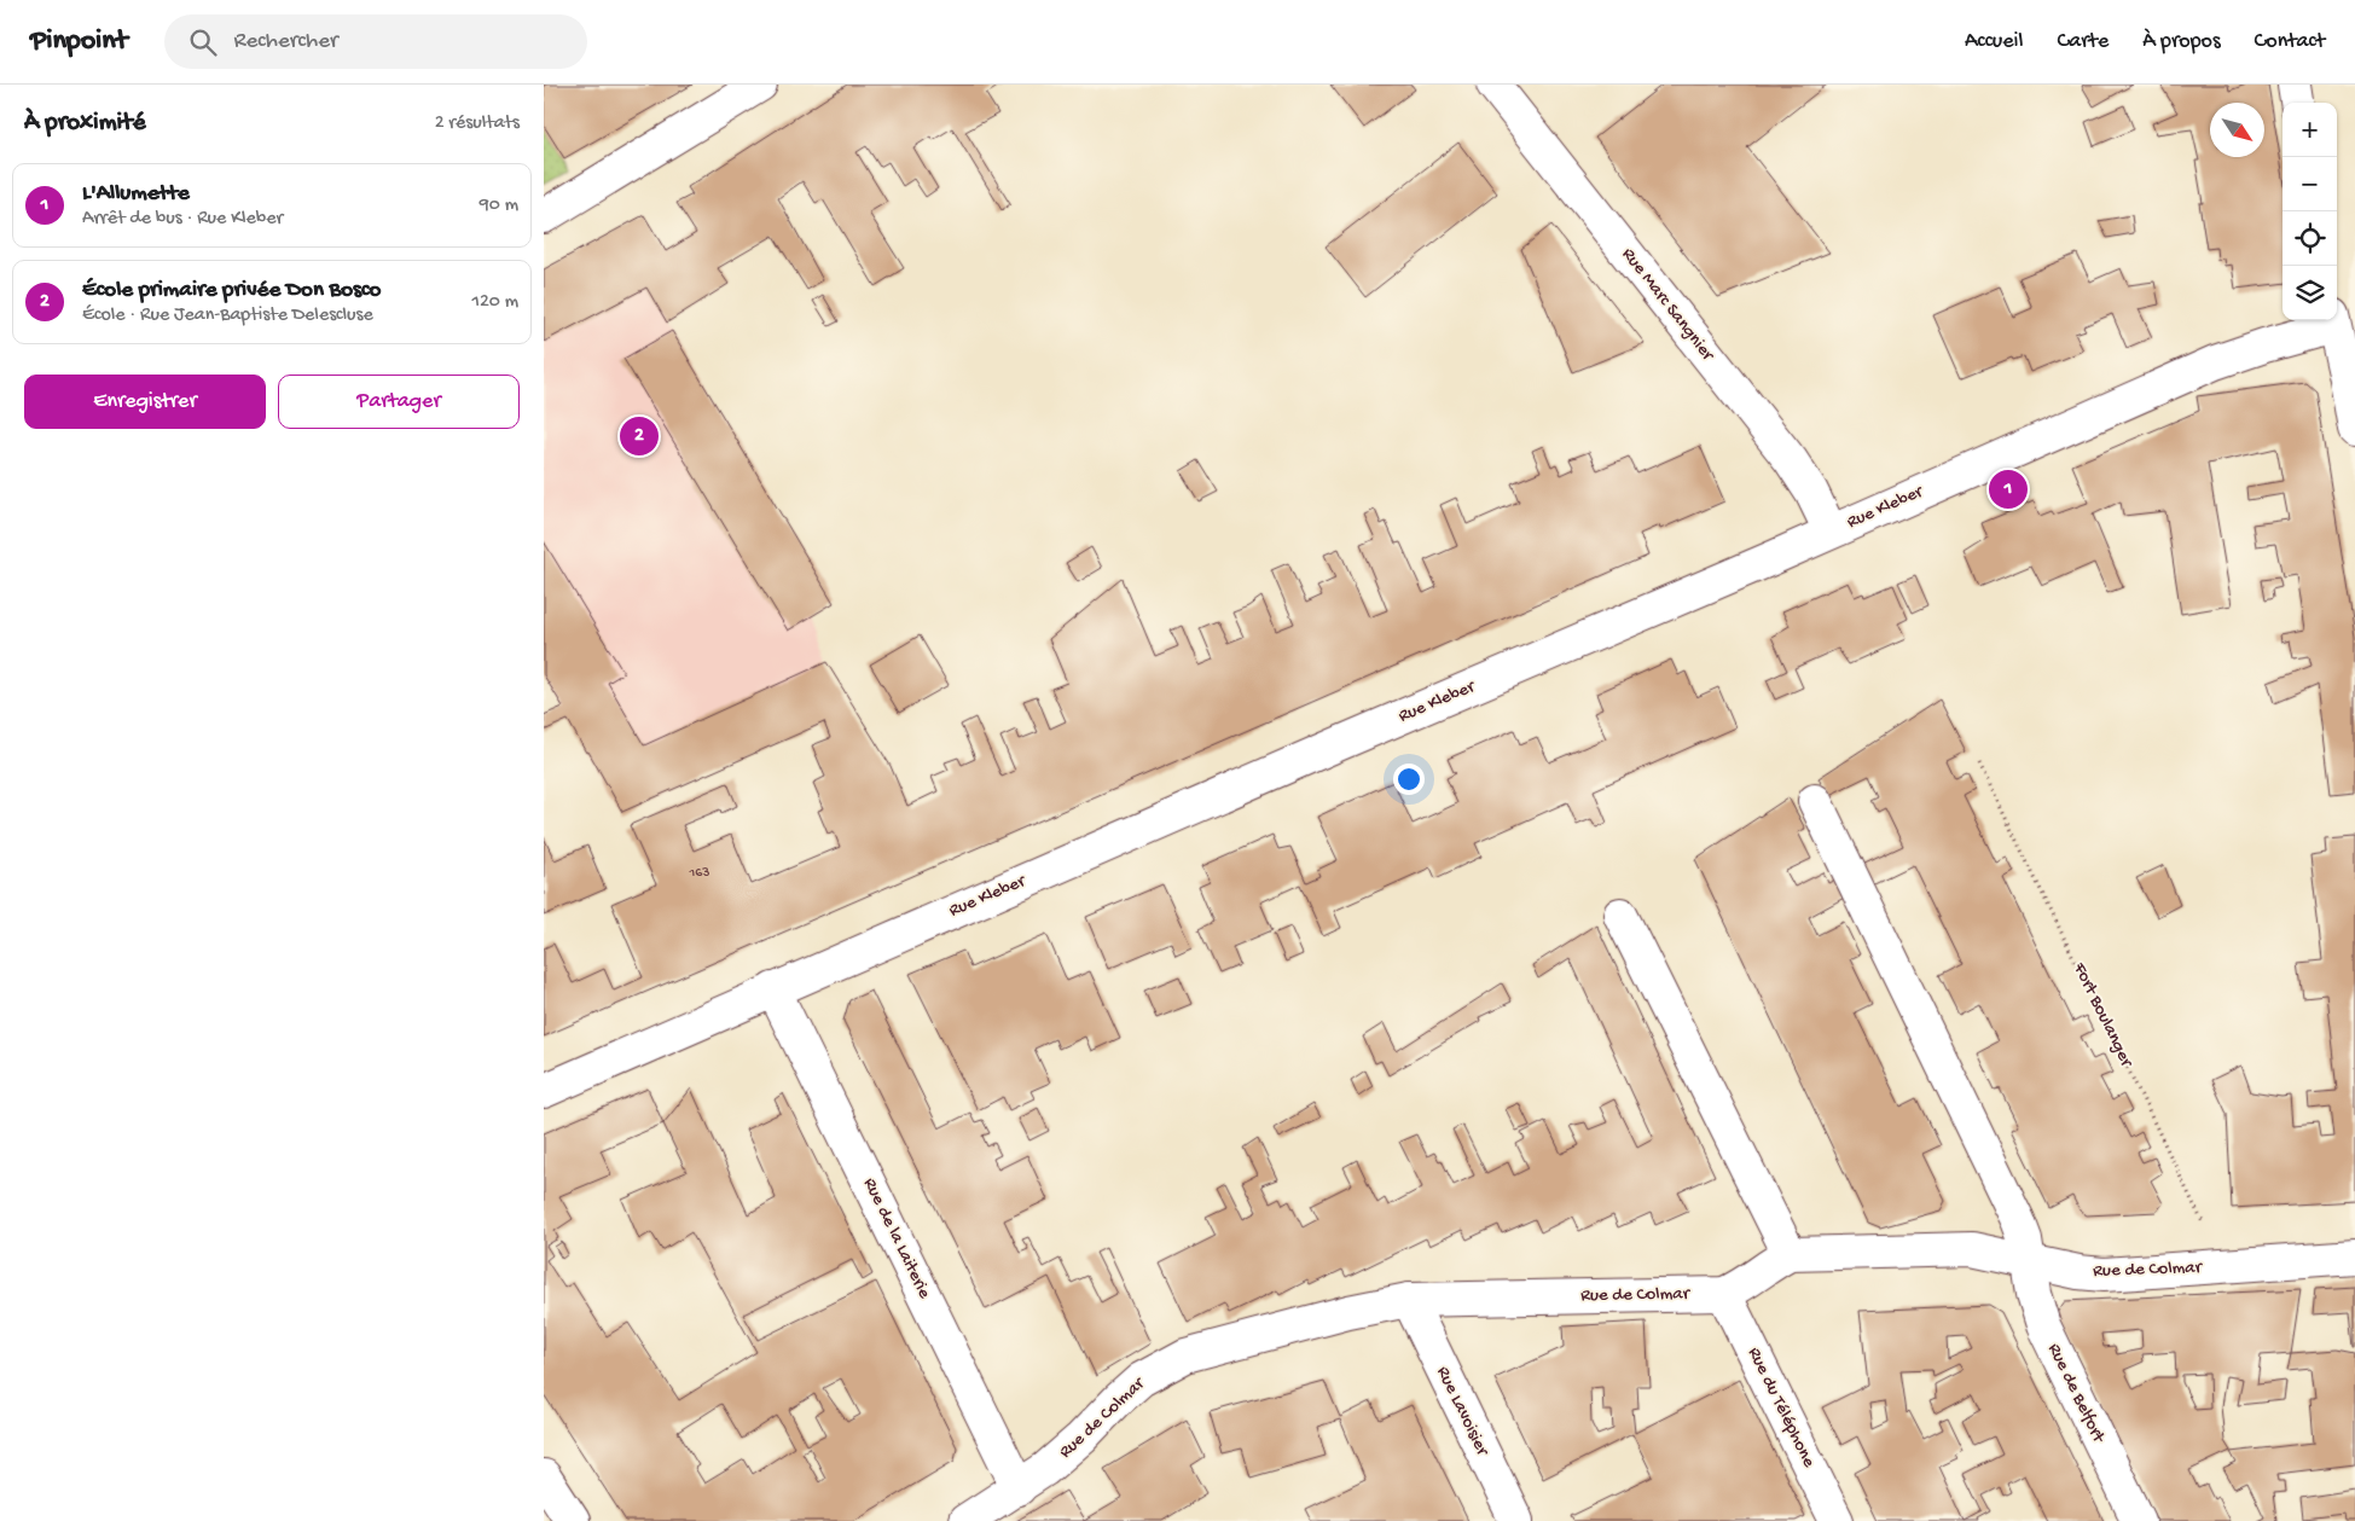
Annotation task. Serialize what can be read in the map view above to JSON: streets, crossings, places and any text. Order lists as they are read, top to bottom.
{
  "streets": {
    "street": [
      "Rue Marc Sangnier",
      "Rue Kleber",
      "Rue de la Laiterie",
      "Rue de Colmar",
      "Rue de Belfort",
      "Rue du Téléphone",
      "Rue Lavoisier"
    ],
    "path": ["Fort Boulanger"]
  },
  "crossings": [
    ["Rue Marc Sangnier", "Rue Kleber"],
    ["Rue Kleber", "Rue de la Laiterie"],
    ["Fort Boulanger", "Rue de Colmar"],
    ["Rue de la Laiterie", "Rue de Colmar"],
    ["Rue de Colmar", "Rue de Belfort"],
    ["Rue de Colmar", "Rue du Téléphone"],
    ["Rue de Colmar", "Rue Lavoisier"]
  ],
  "house_numbers": ["163"],
  "north": "bottom right",
  "page": {
    "header": "Pinpoint",
    "search": "Rechercher",
    "nav": [
      "Accueil",
      "Carte",
      "À propos",
      "Contact"
    ],
    "heading": ["À proximité", "2 résultats"],
    "map_buttons": ["+", "−"],
    "list": [
      {
        "mark": "1",
        "name": "L'Allumette",
        "note": "Arrêt de bus · Rue Kleber",
        "value": "90 m"
      },
      {
        "mark": "2",
        "name": "École primaire privée Don Bosco",
        "note": "École · Rue Jean-Baptiste Delescluse",
        "value": "120 m"
      }
    ],
    "buttons": ["Enregistrer", "Partager"],
    "pins": ["2", "1"]
  }
}
